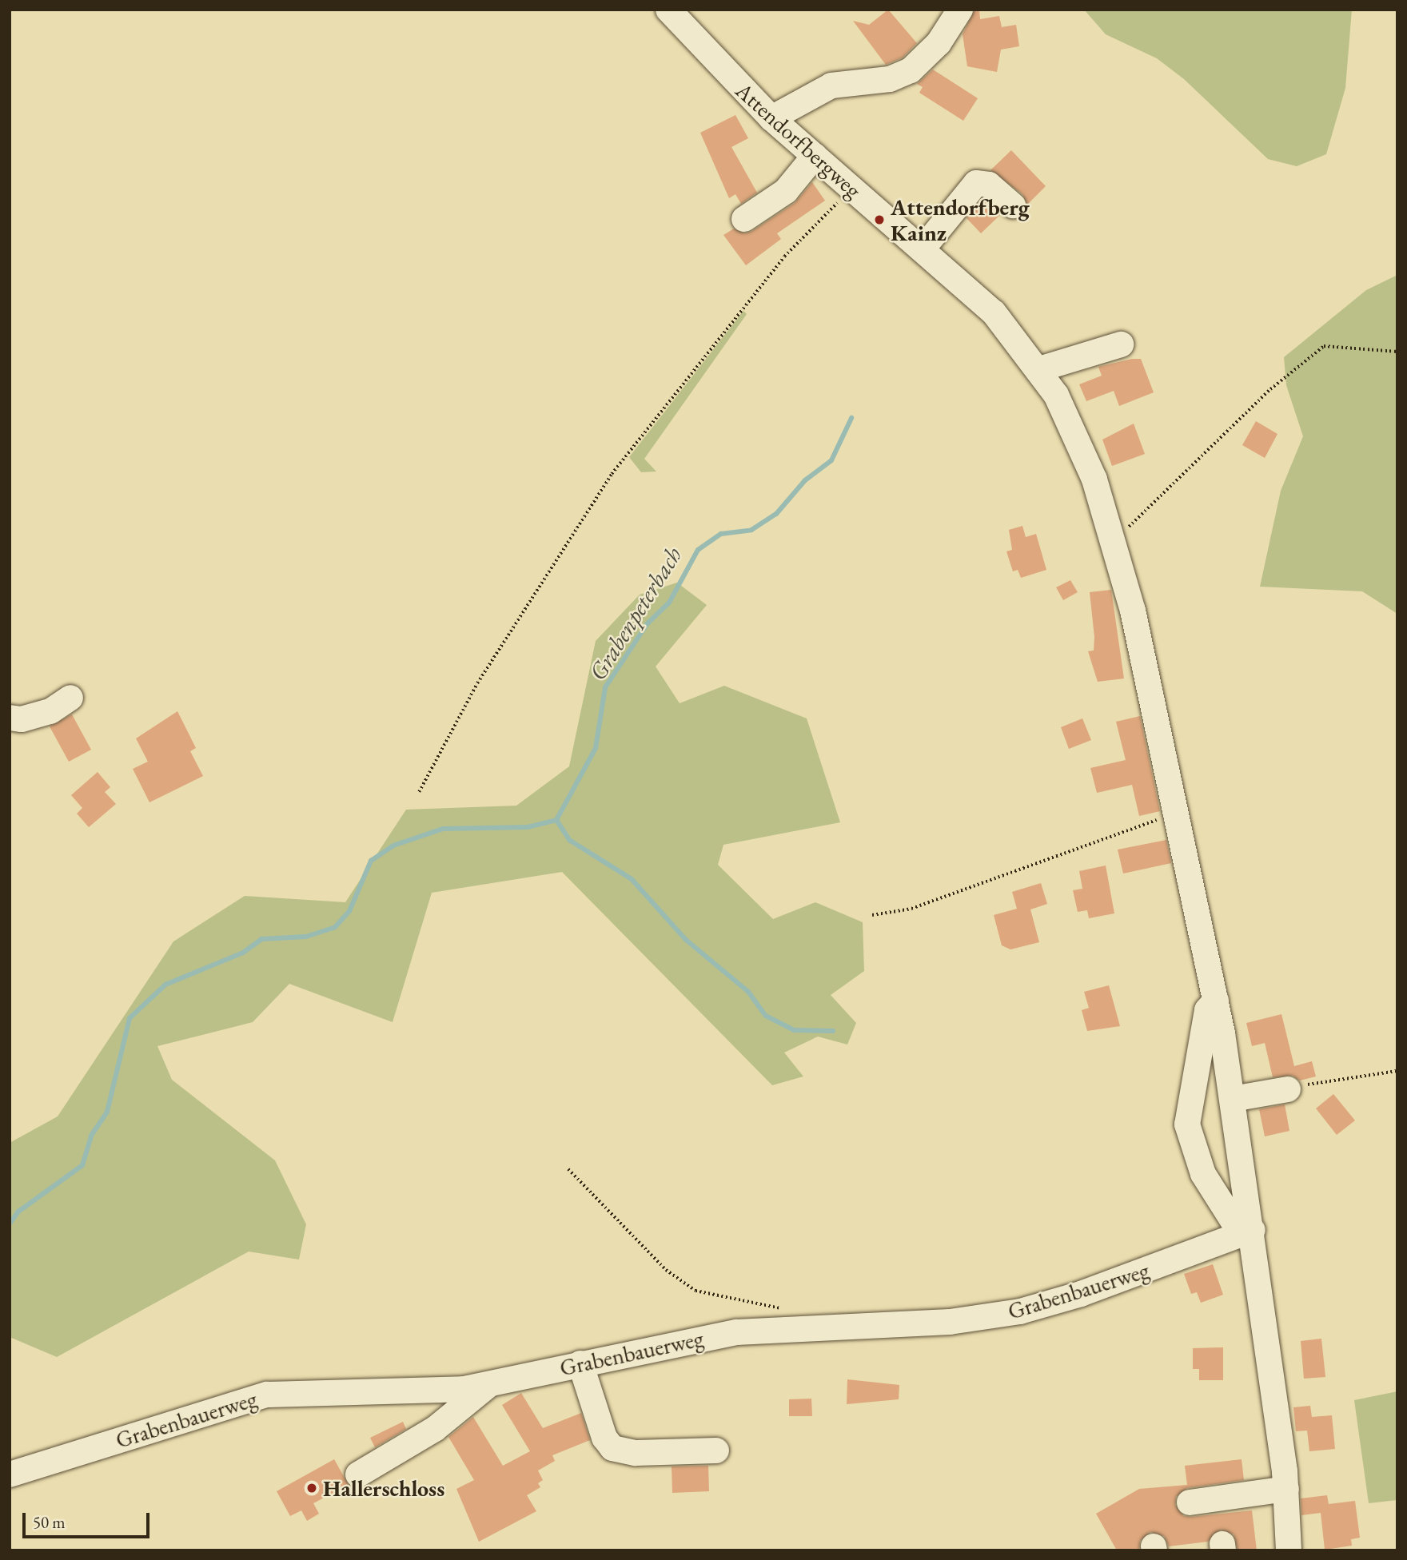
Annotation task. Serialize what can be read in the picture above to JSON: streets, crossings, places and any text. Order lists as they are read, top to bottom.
{
  "streets": {
    "street": ["Attendorfbergweg", "Grabenbauerweg"]
  },
  "crossings": [
    ["Attendorfbergweg", "Grabenbauerweg"]
  ],
  "water": ["Grabenpeterbach"],
  "places": ["Attendorfberg Kainz", "Hallerschloss"],
  "scale_bar": "50 m"
}
